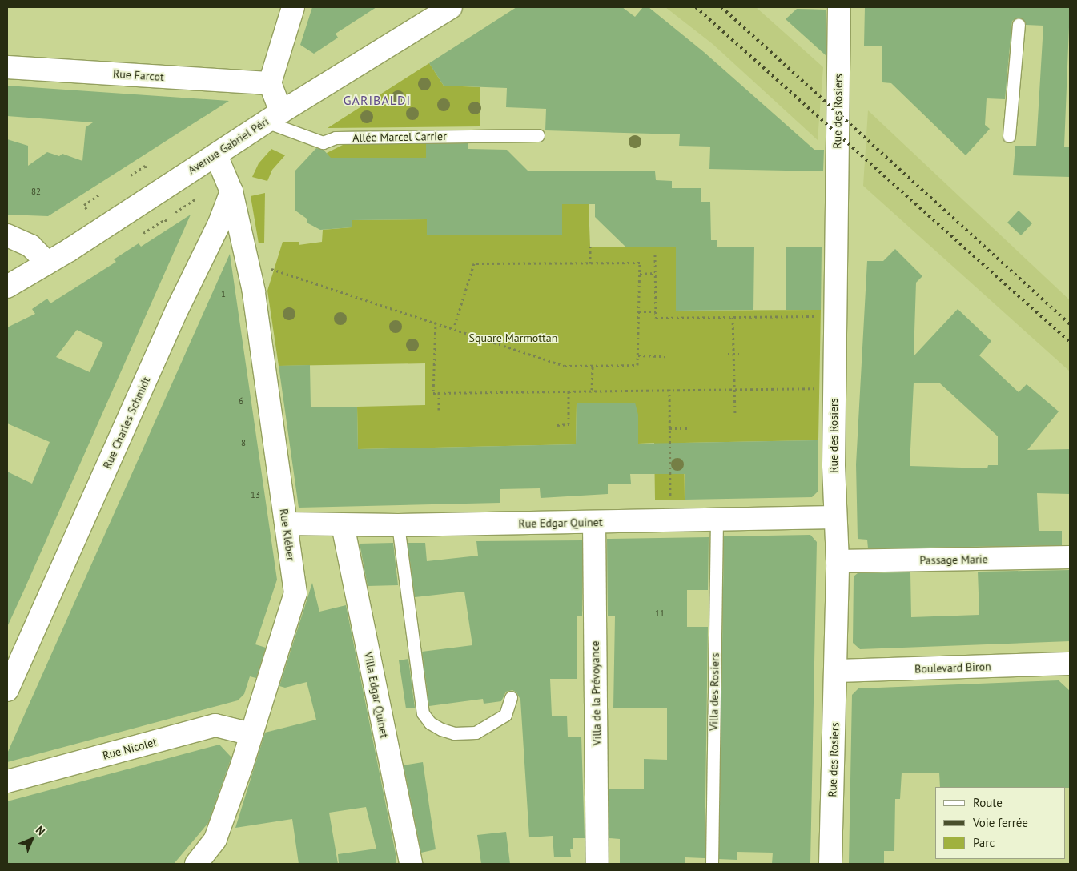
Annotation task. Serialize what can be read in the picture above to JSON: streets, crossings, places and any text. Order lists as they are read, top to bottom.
{
  "streets": {
    "street": [
      "Rue Farcot",
      "Rue des Rosiers",
      "Avenue Gabriel Péri",
      "Rue Charles Schmidt",
      "Rue Edgar Quinet",
      "Rue Kléber",
      "Passage Marie",
      "Boulevard Biron",
      "Villa de la Prévoyance",
      "Villa Edgar Quinet",
      "Rue Nicolet"
    ],
    "lane": ["Allée Marcel Carrier", "Villa des Rosiers"]
  },
  "crossings": [
    ["Rue des Rosiers", "Rue Edgar Quinet"],
    ["Rue des Rosiers", "Passage Marie"],
    ["Rue des Rosiers", "Boulevard Biron"],
    ["Allée Marcel Carrier", "Avenue Gabriel Péri"],
    ["Rue Charles Schmidt", "Rue Kléber"],
    ["Rue Edgar Quinet", "Rue Kléber"],
    ["Rue Edgar Quinet", "Villa des Rosiers"],
    ["Rue Edgar Quinet", "Villa de la Prévoyance"],
    ["Rue Edgar Quinet", "Villa Edgar Quinet"],
    ["Rue Kléber", "Rue Nicolet"]
  ],
  "districts": ["GARIBALDI"],
  "parks": ["Square Marmottan"],
  "house_numbers": [
    "82",
    "1",
    "6",
    "8",
    "13",
    "11"
  ],
  "legend": ["Route", "Voie ferrée", "Parc"],
  "north": "top right"
}
